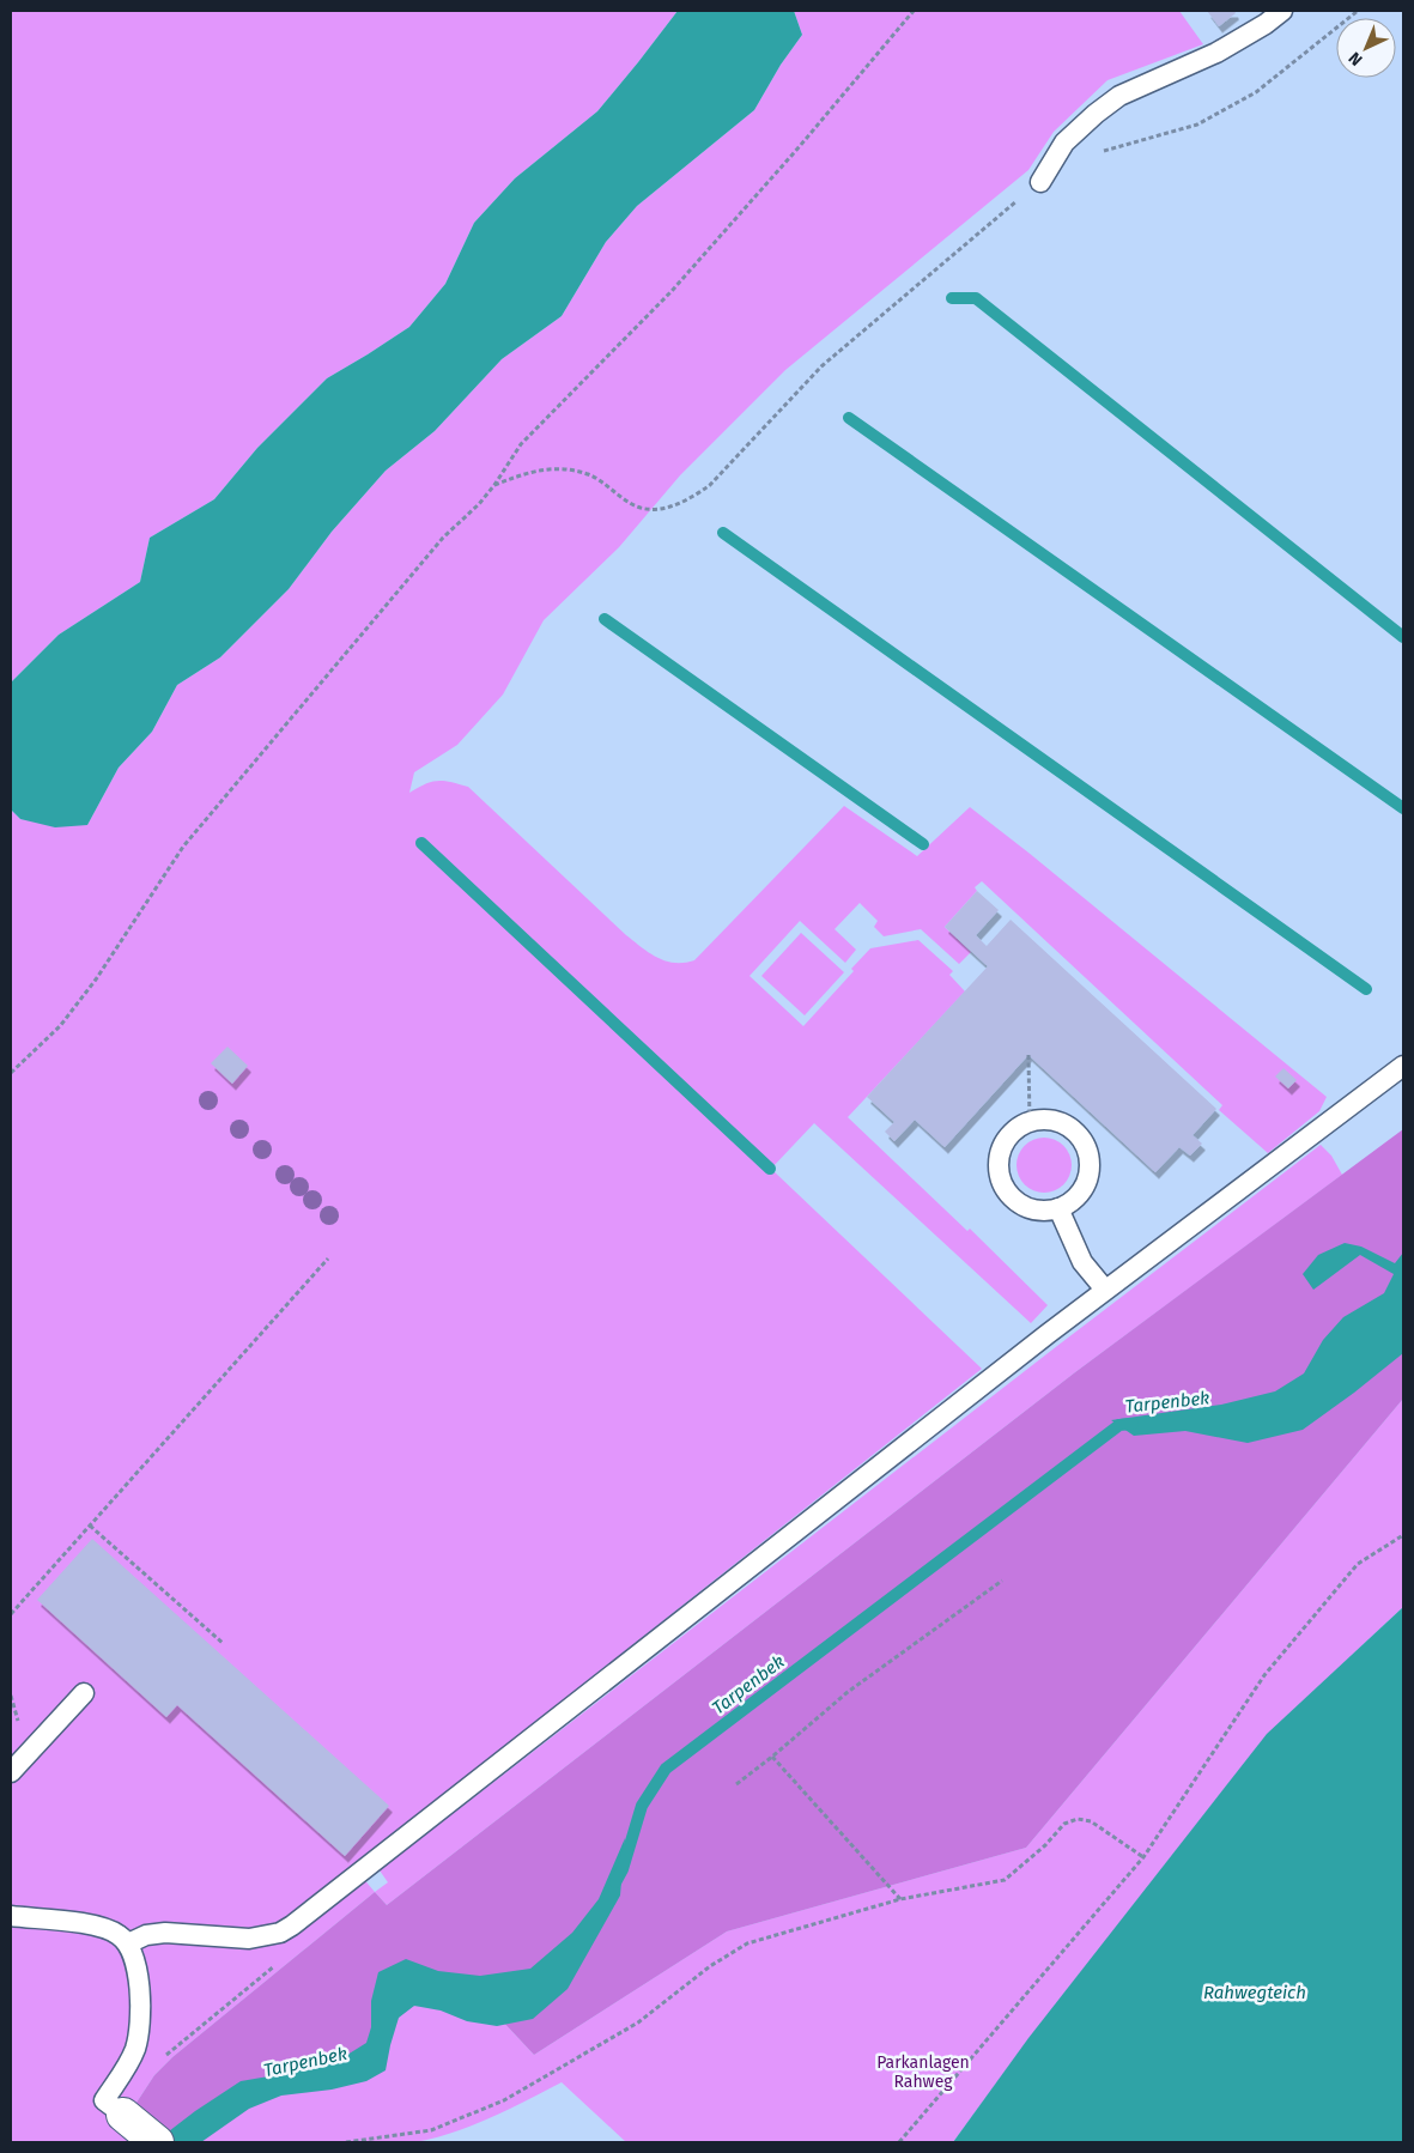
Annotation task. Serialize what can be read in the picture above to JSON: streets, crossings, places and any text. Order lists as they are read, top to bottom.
{
  "water": ["Tarpenbek", "Rahwegteich"],
  "parks": ["Parkanlagen Rahweg"],
  "north": "bottom left"
}
